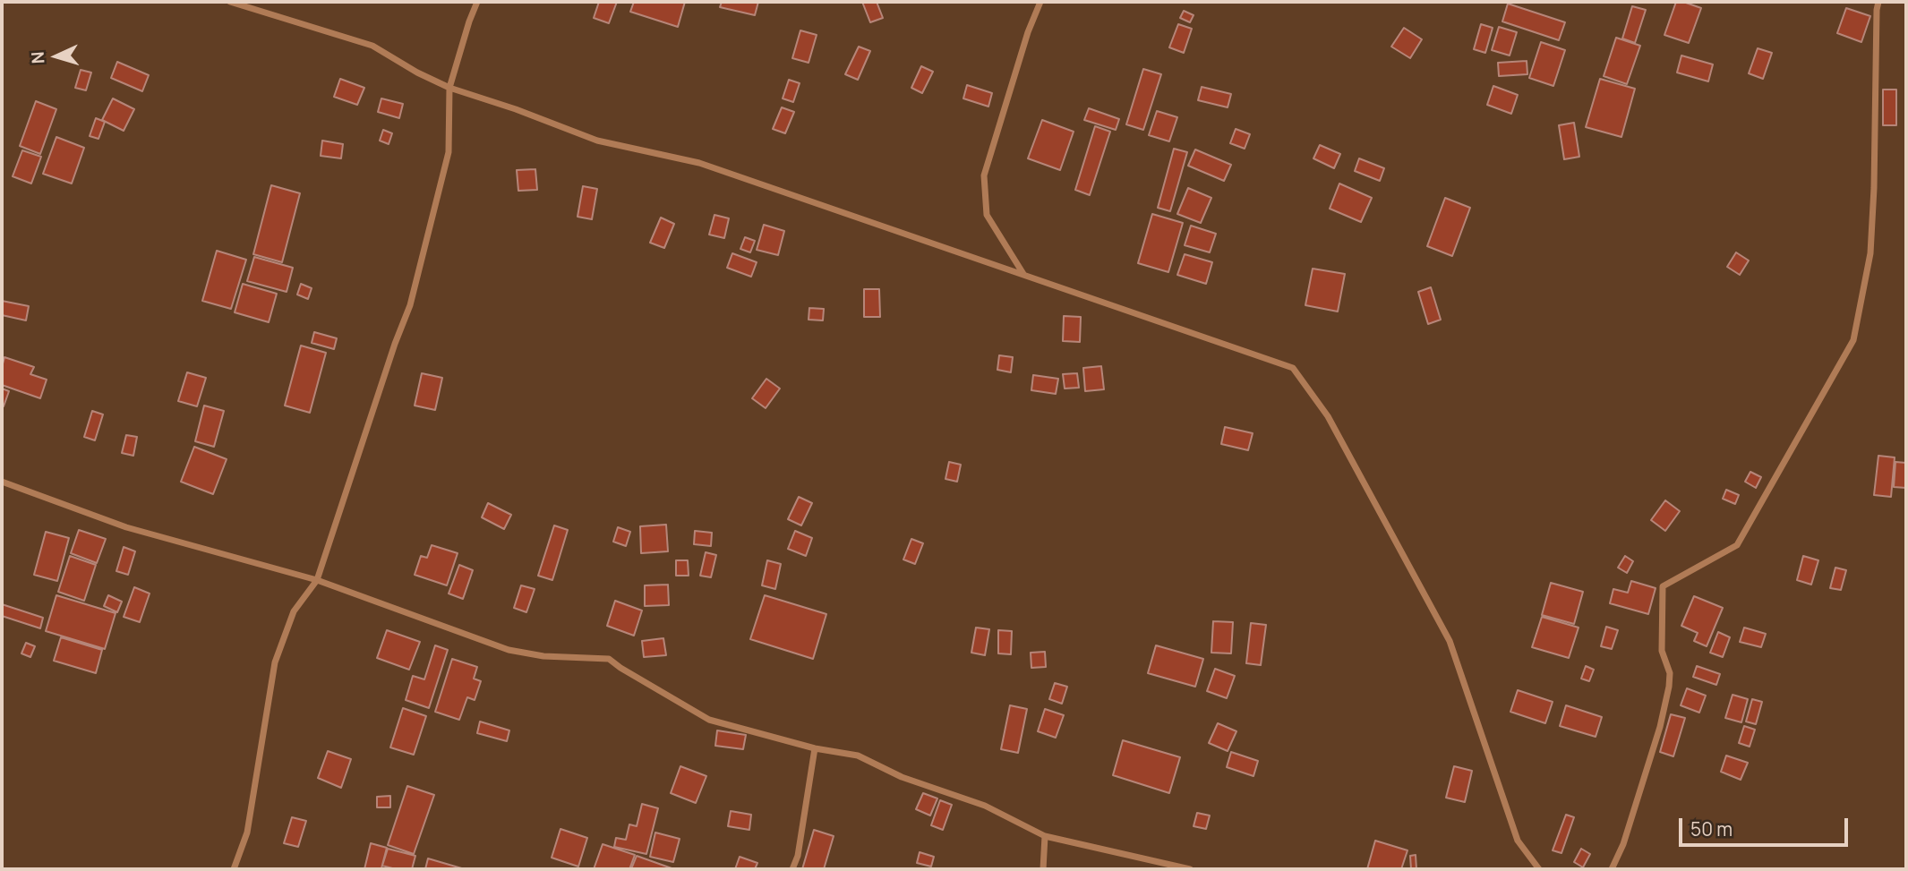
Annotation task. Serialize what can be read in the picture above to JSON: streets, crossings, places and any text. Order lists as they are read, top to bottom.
{
  "scale_bar": "50 m",
  "north": "left"
}
